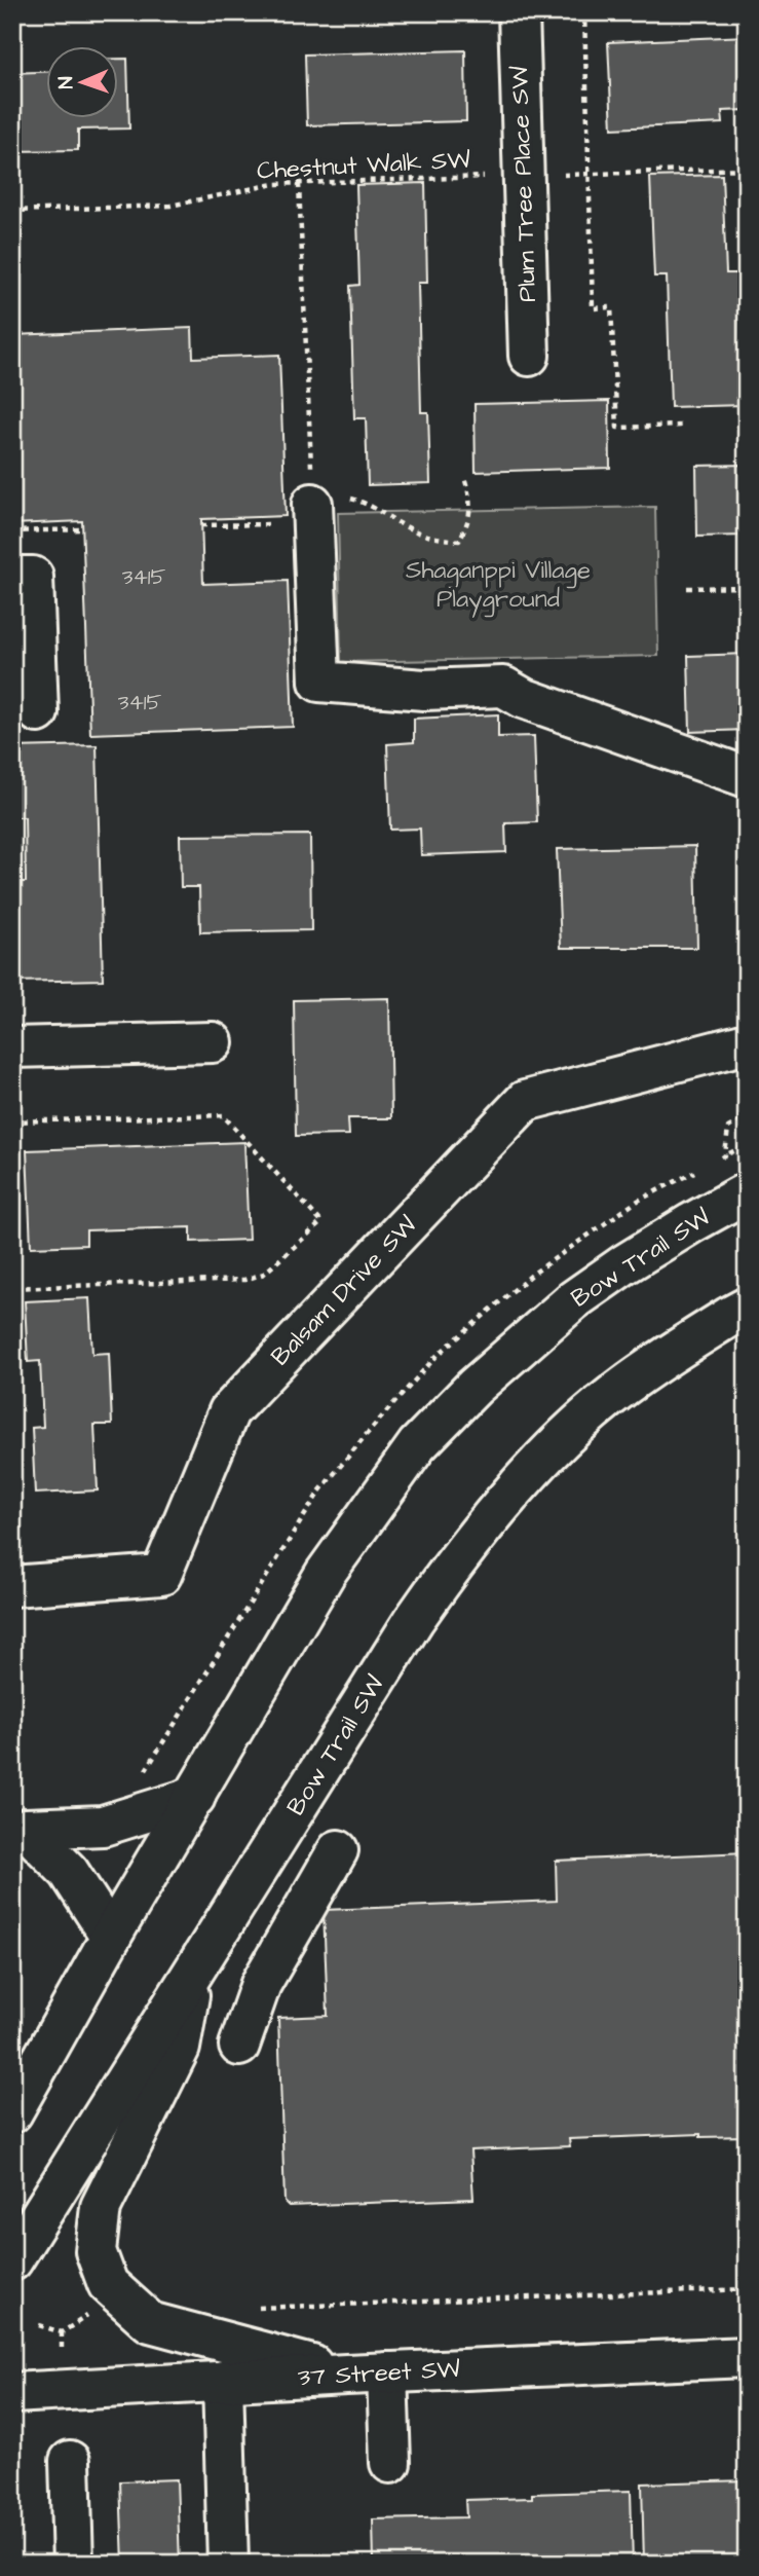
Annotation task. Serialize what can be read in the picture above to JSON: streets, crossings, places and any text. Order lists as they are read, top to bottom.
{
  "streets": {
    "main road": [
      "Plum Tree Place SW",
      "Bow Trail SW",
      "Balsam Drive SW",
      "37 Street SW"
    ],
    "path": ["Chestnut Walk SW"]
  },
  "parks": ["Shaganppi Village Playground"],
  "house_numbers": ["3415", "3415"],
  "north": "left"
}
